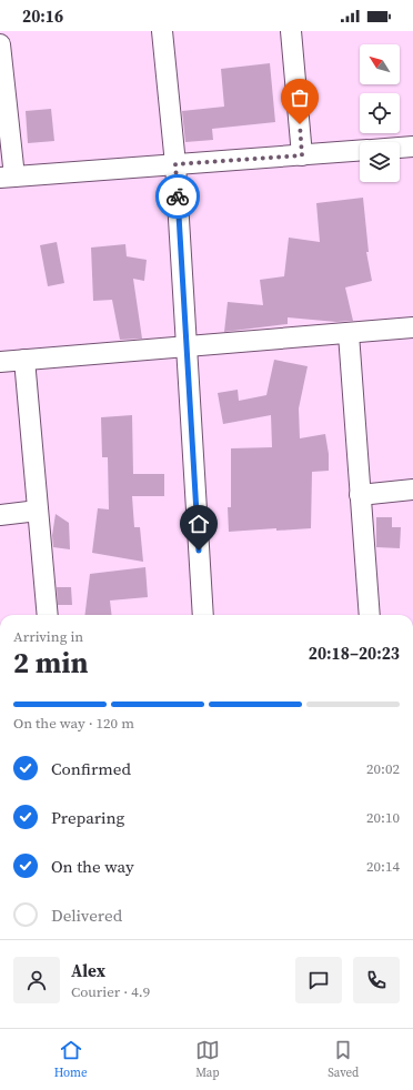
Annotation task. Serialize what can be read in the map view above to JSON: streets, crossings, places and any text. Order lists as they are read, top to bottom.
{
  "north": "top left",
  "page": {
    "status": "20:16",
    "heading": ["2 min", "Arriving in", "20:18–20:23"],
    "panel": ["Alex", "Courier · 4.9"],
    "bar": "On the way · 120 m",
    "list": [
      ["Confirmed", "20:02"],
      ["Preparing", "20:10"],
      ["On the way", "20:14"],
      "Delivered"
    ],
    "tabs": ["Home", "Map", "Saved"]
  }
}
